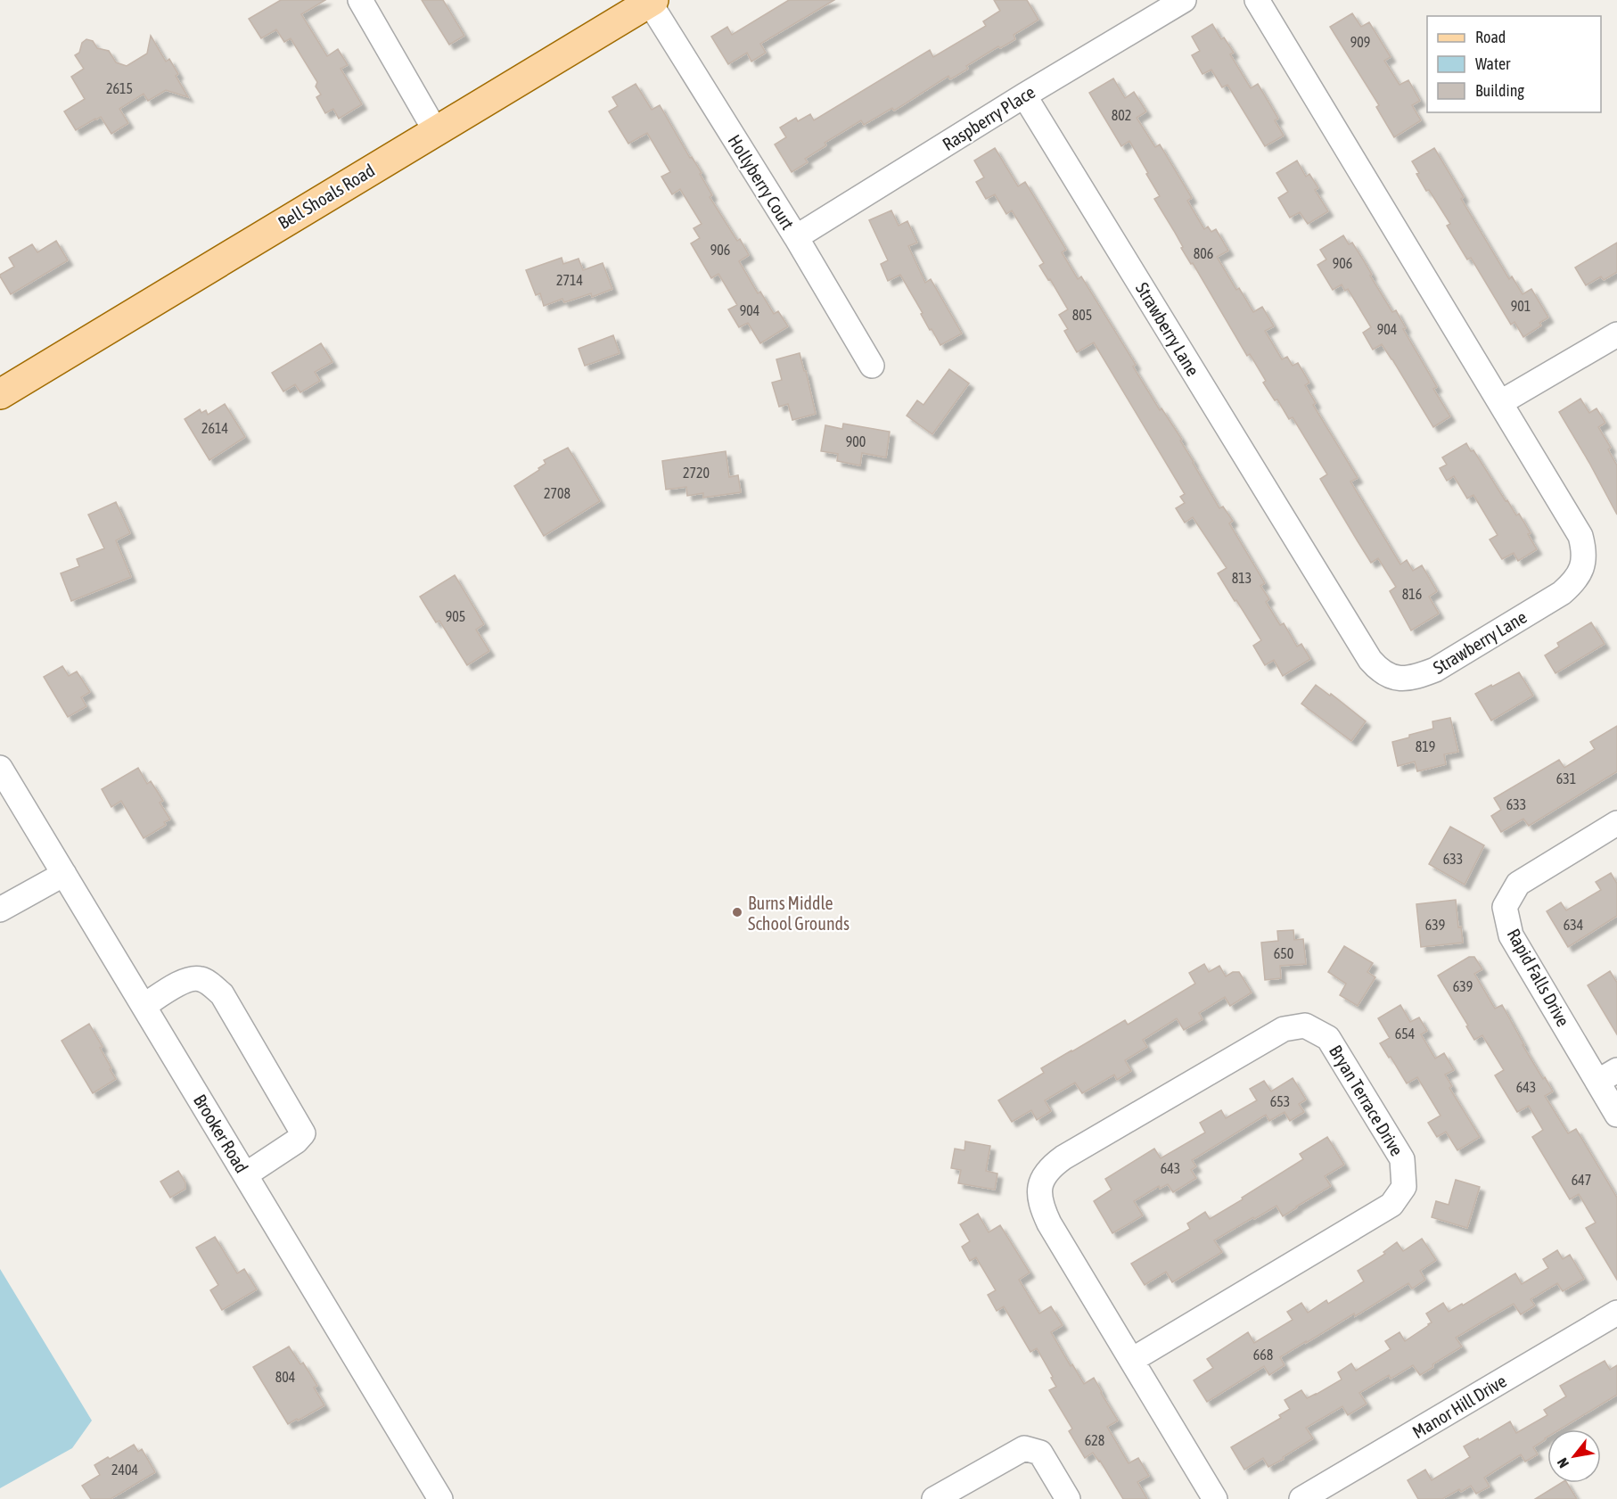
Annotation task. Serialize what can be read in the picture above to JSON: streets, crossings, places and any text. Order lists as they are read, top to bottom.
{
  "streets": {
    "main road": ["Bell Shoals Road"],
    "street": [
      "Raspberry Place",
      "Hollyberry Court",
      "Strawberry Lane",
      "Rapid Falls Drive",
      "Bryan Terrace Drive",
      "Brooker Road",
      "Manor Hill Drive"
    ]
  },
  "crossings": [
    ["Raspberry Place", "Hollyberry Court"],
    ["Raspberry Place", "Strawberry Lane"],
    ["Hollyberry Court", "Bell Shoals Road"]
  ],
  "places": ["Burns Middle School Grounds"],
  "house_numbers": [
    "909",
    "2615",
    "802",
    "906",
    "806",
    "906",
    "2714",
    "901",
    "904",
    "805",
    "904",
    "2614",
    "900",
    "2720",
    "2708",
    "813",
    "816",
    "905",
    "819",
    "631",
    "633",
    "633",
    "639",
    "634",
    "650",
    "639",
    "654",
    "643",
    "653",
    "643",
    "647",
    "668",
    "804",
    "628",
    "2404"
  ],
  "legend": ["Road", "Water", "Building"],
  "north": "bottom left"
}
